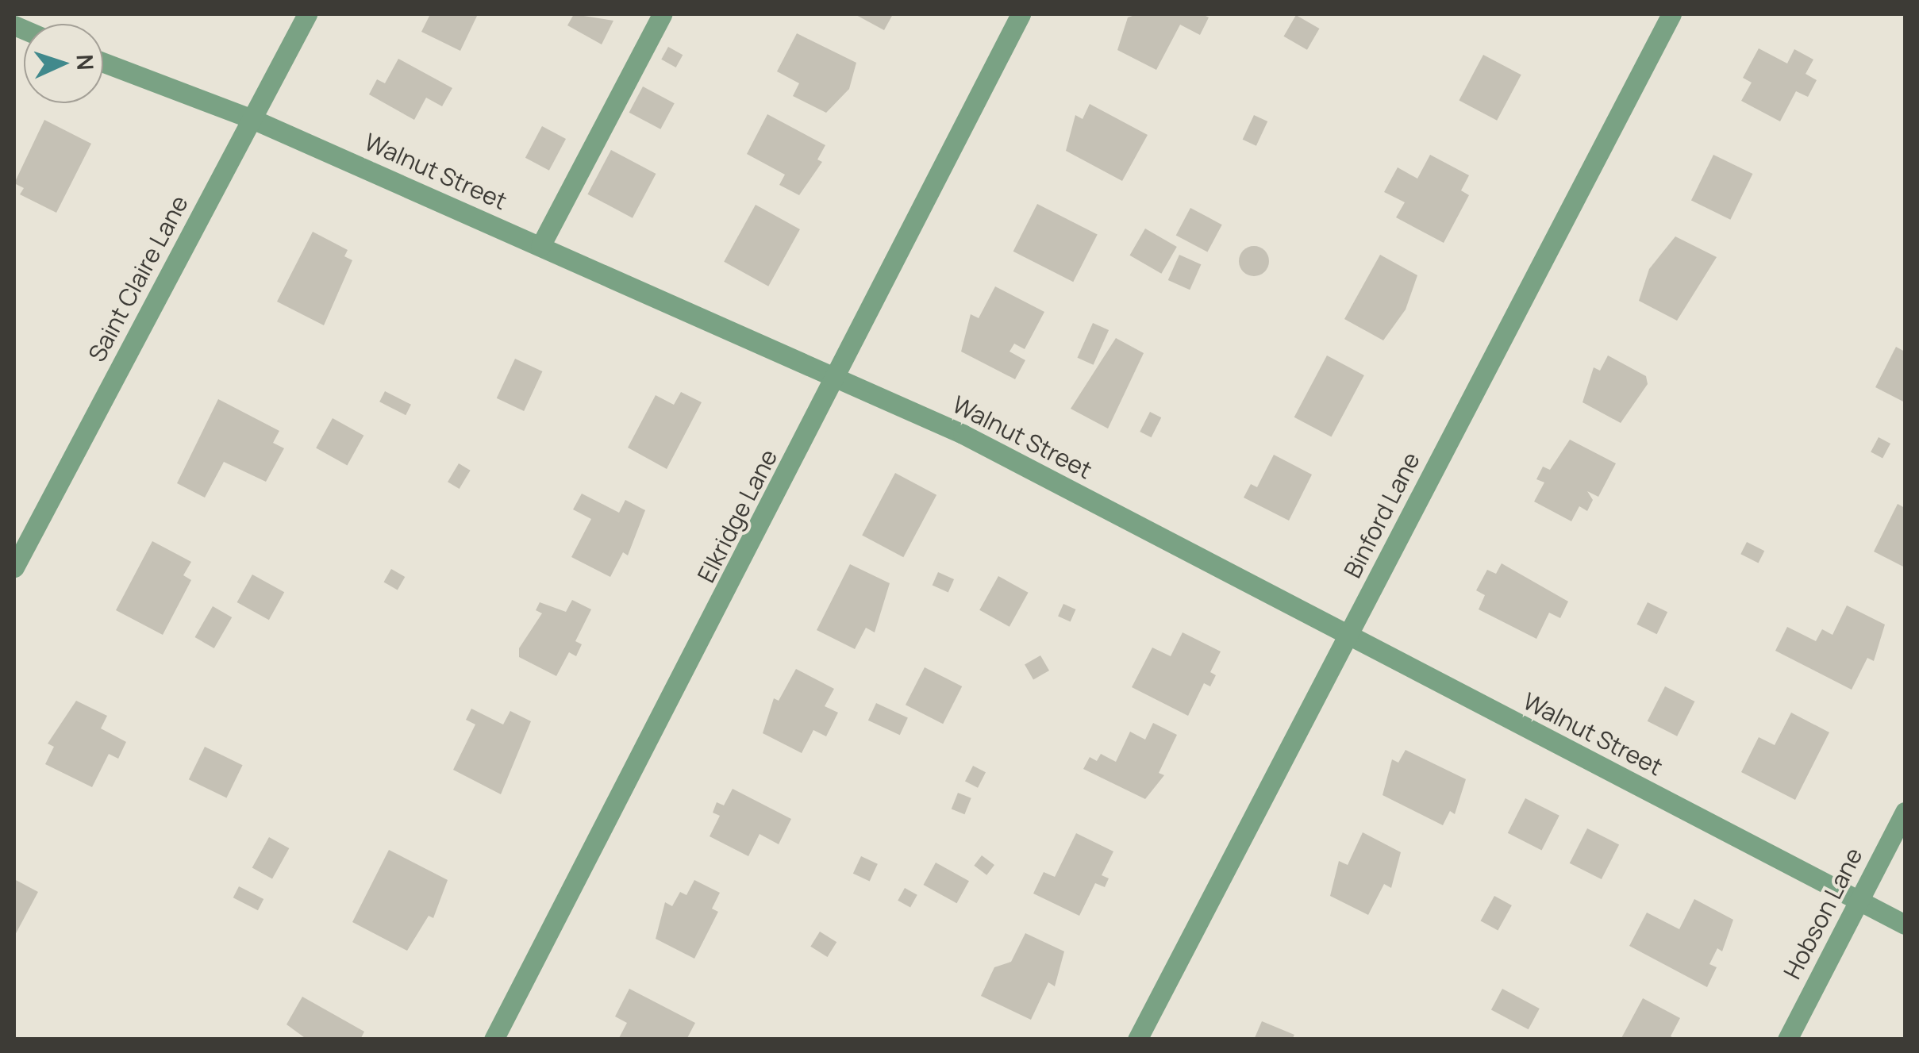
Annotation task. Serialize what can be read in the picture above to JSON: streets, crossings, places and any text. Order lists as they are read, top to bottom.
{
  "streets": {
    "street": [
      "Walnut Street",
      "Saint Claire Lane",
      "Binford Lane",
      "Elkridge Lane",
      "Hobson Lane"
    ]
  },
  "crossings": [
    ["Walnut Street", "Saint Claire Lane"],
    ["Walnut Street", "Binford Lane"],
    ["Walnut Street", "Elkridge Lane"],
    ["Walnut Street", "Hobson Lane"]
  ],
  "north": "right"
}
